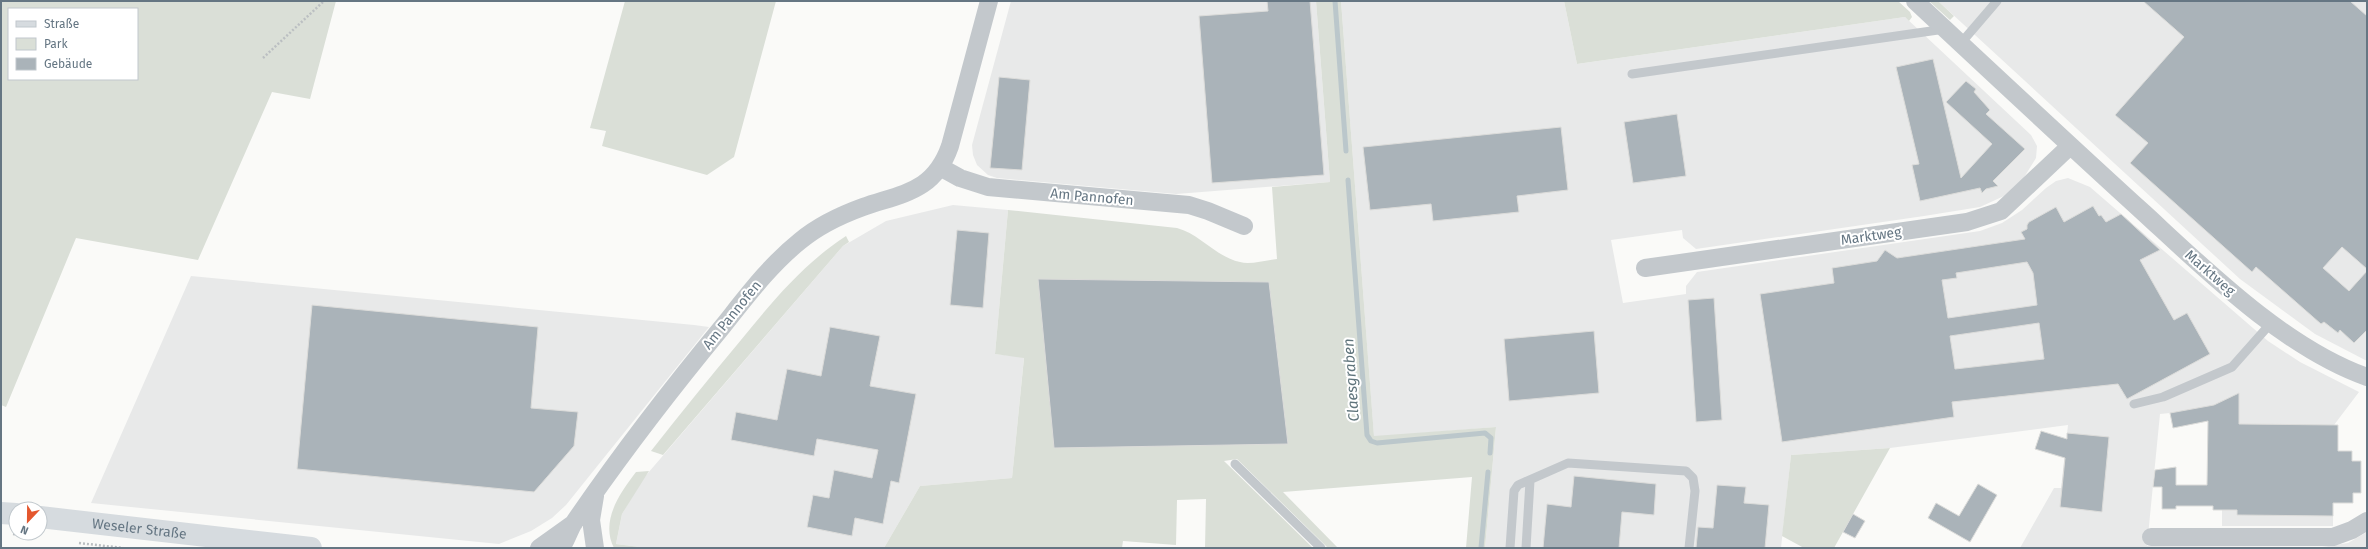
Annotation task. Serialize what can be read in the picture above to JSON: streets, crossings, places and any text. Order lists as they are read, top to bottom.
{
  "streets": {
    "main road": ["Weseler Straße"],
    "street": ["Am Pannofen", "Marktweg"]
  },
  "water": ["Claesgraben"],
  "legend": ["Straße", "Park", "Gebäude"],
  "north": "bottom"
}
